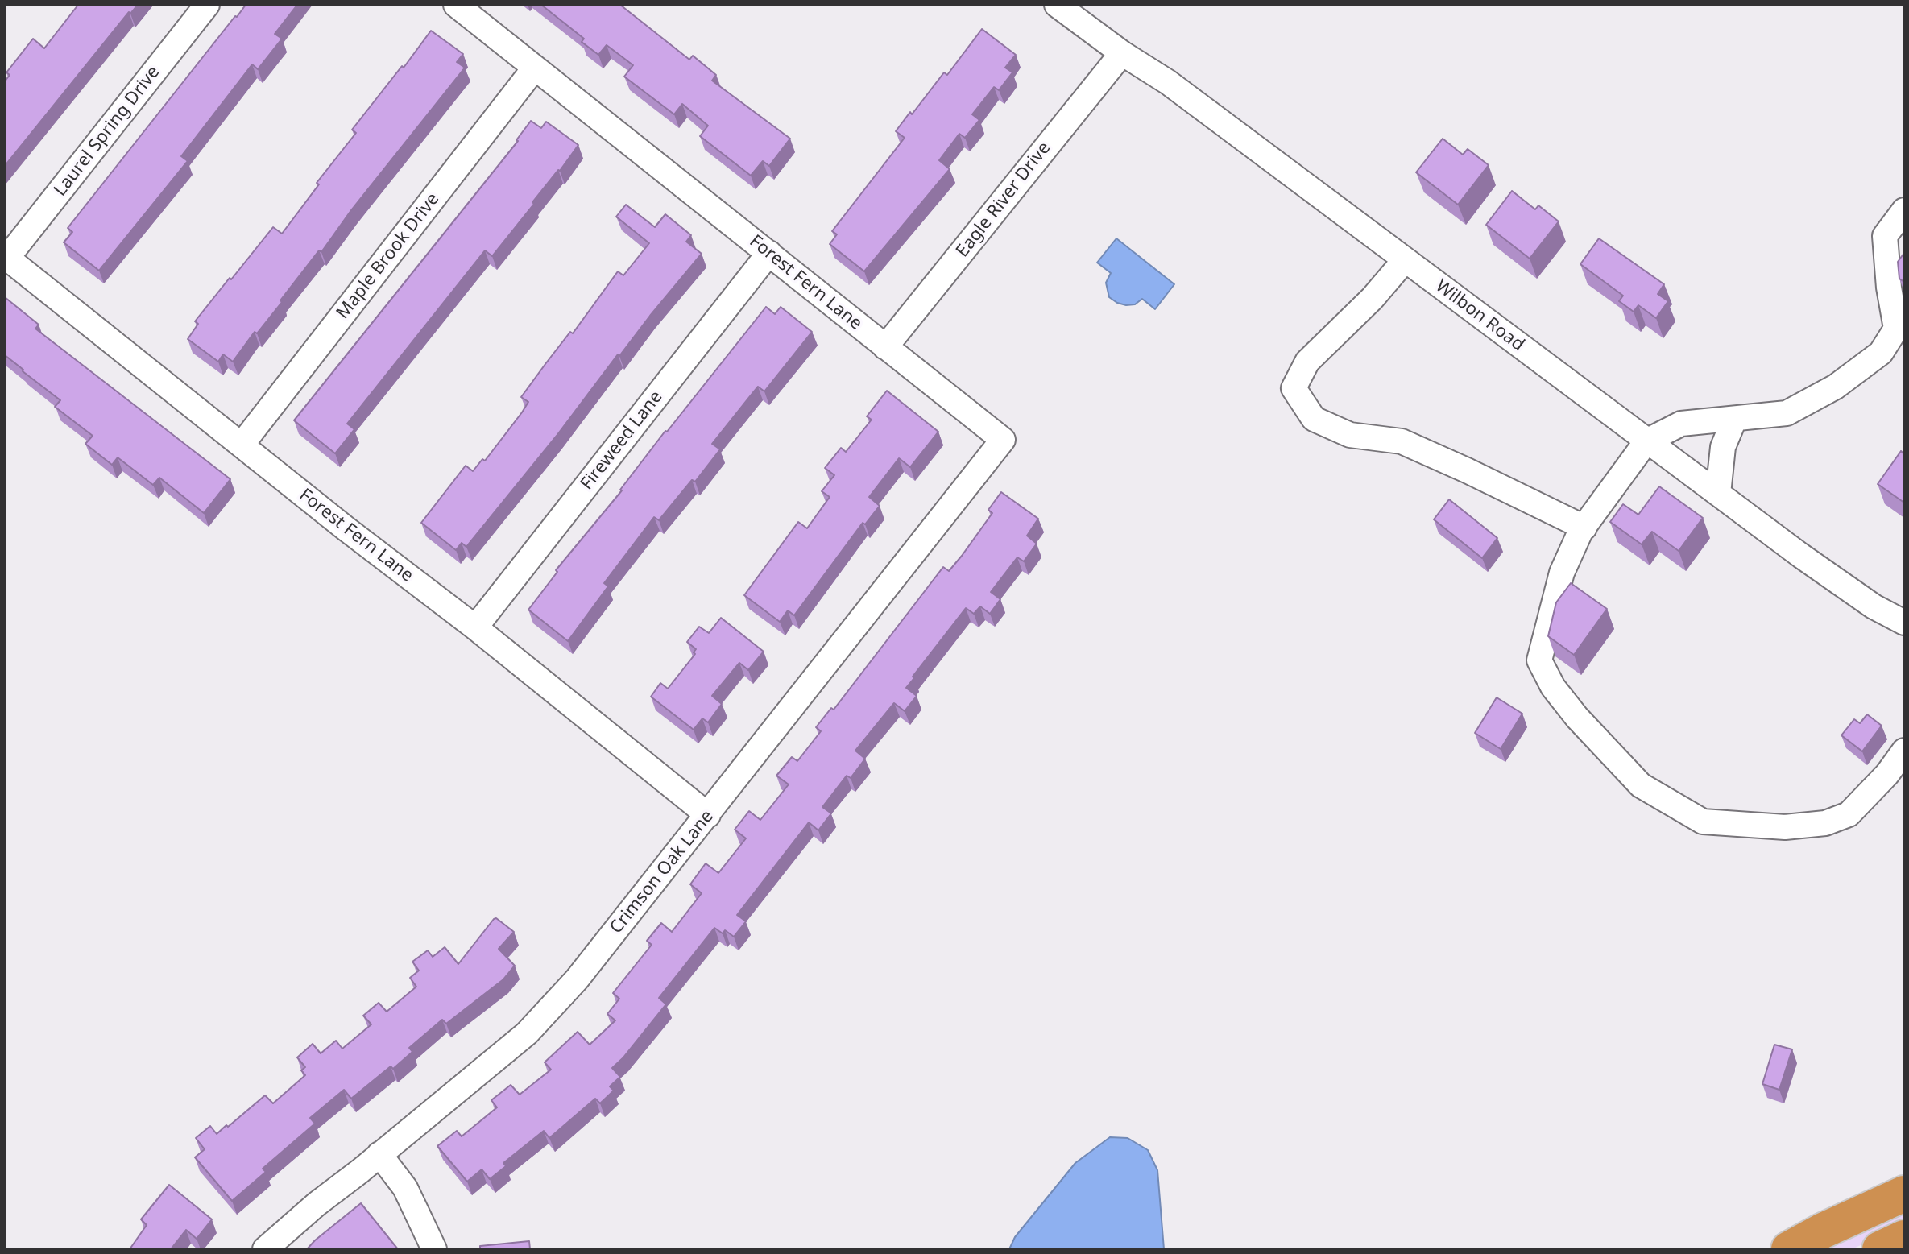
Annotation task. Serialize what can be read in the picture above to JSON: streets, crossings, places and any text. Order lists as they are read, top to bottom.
{
  "streets": {
    "street": [
      "Laurel Spring Drive",
      "Eagle River Drive",
      "Maple Brook Drive",
      "Forest Fern Lane",
      "Wilbon Road",
      "Fireweed Lane",
      "Crimson Oak Lane"
    ]
  },
  "crossings": [
    ["Laurel Spring Drive", "Forest Fern Lane"],
    ["Eagle River Drive", "Forest Fern Lane"],
    ["Eagle River Drive", "Wilbon Road"],
    ["Maple Brook Drive", "Forest Fern Lane"],
    ["Forest Fern Lane", "Fireweed Lane"],
    ["Forest Fern Lane", "Crimson Oak Lane"]
  ]
}
